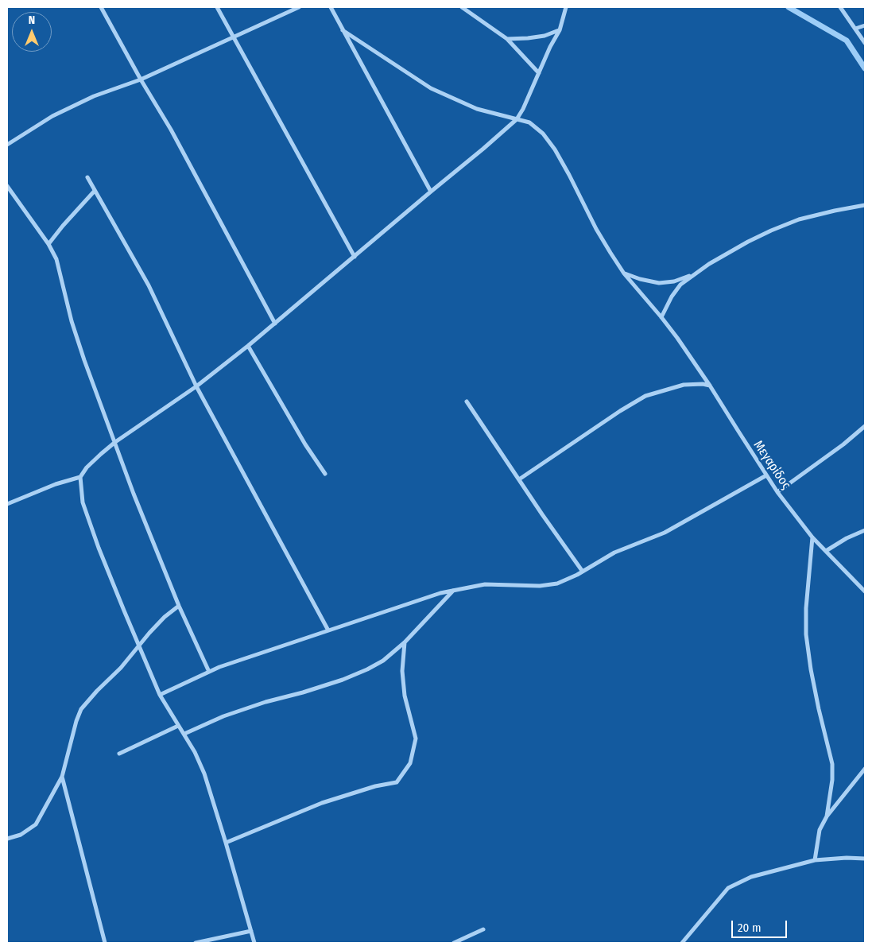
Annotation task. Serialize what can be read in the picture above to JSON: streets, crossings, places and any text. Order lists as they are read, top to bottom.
{
  "streets": {
    "street": ["Μεγαρίδος"]
  },
  "scale_bar": "20 m",
  "north": "top"
}
